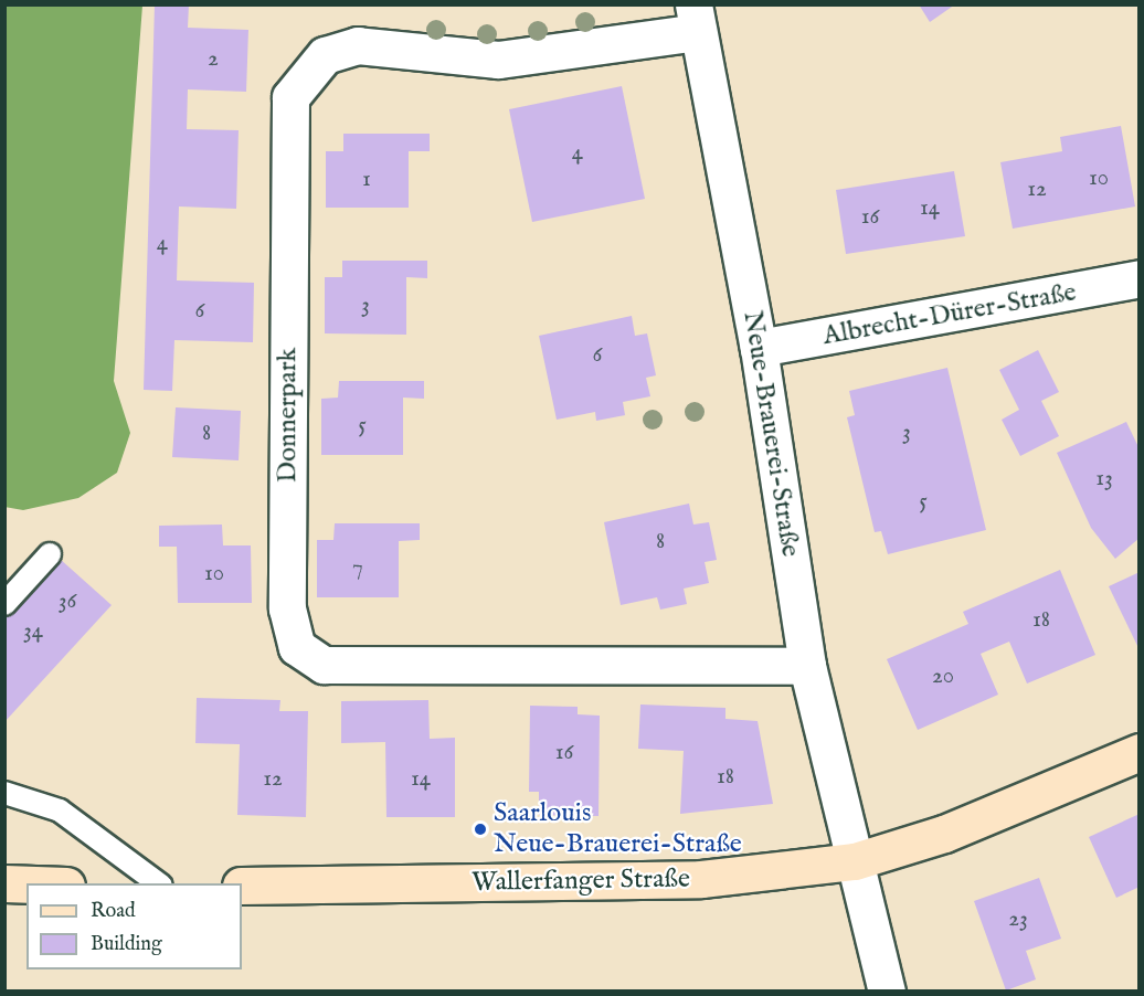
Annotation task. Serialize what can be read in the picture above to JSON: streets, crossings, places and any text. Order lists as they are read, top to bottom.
{
  "streets": {
    "main road": ["Wallerfanger Straße"],
    "street": ["Albrecht-Dürer-Straße", "Donnerpark", "Neue-Brauerei-Straße"]
  },
  "crossings": [
    ["Albrecht-Dürer-Straße", "Neue-Brauerei-Straße"],
    ["Donnerpark", "Neue-Brauerei-Straße"],
    ["Neue-Brauerei-Straße", "Wallerfanger Straße"]
  ],
  "places": ["Saarlouis Neue-Brauerei-Straße"],
  "house_numbers": [
    "2",
    "4",
    "10",
    "1",
    "12",
    "14",
    "16",
    "4",
    "3",
    "6",
    "6",
    "5",
    "3",
    "8",
    "13",
    "5",
    "8",
    "7",
    "10",
    "36",
    "18",
    "34",
    "20",
    "16",
    "18",
    "12",
    "14",
    "23"
  ],
  "legend": ["Road", "Building"]
}
